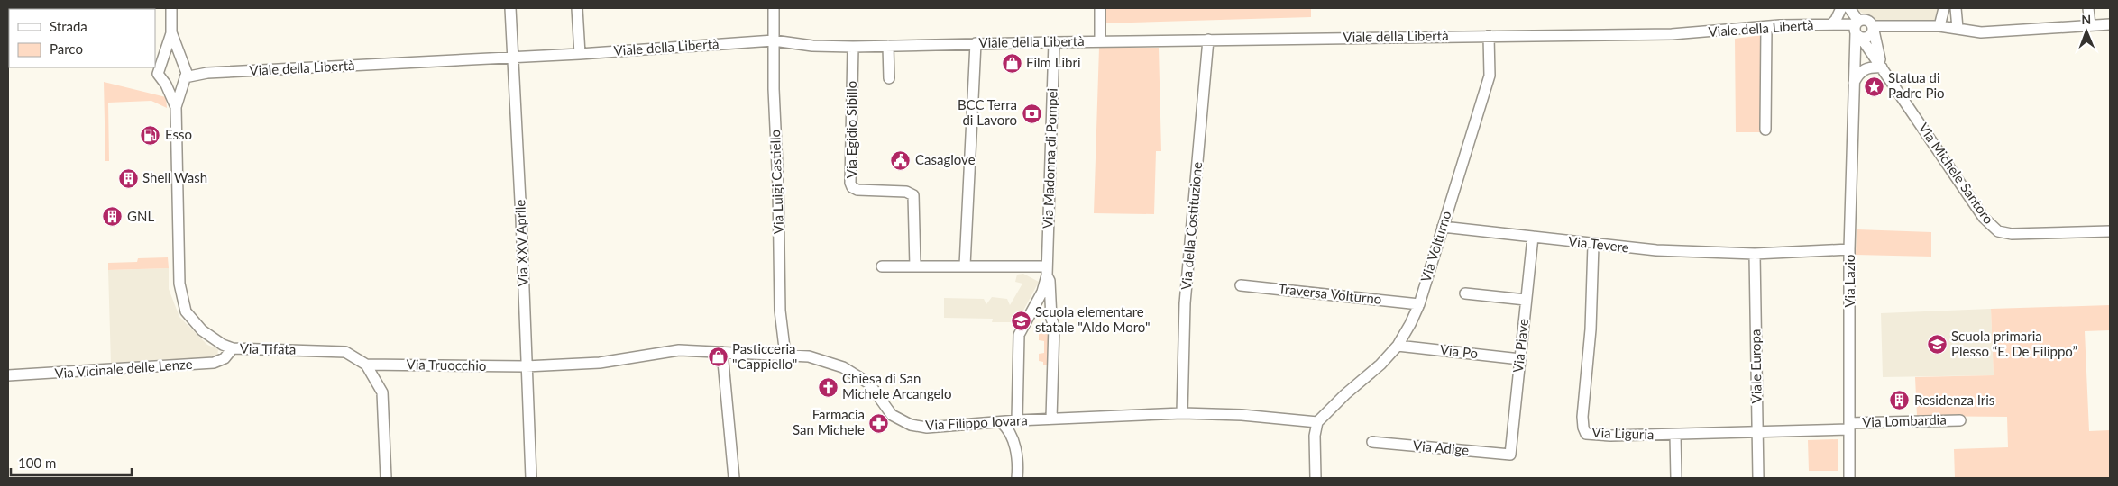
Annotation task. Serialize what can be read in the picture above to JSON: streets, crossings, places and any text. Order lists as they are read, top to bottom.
{
  "streets": {
    "street": [
      "Viale della Libertà",
      "Via Egidio Sibillo",
      "Via Madonna di Pompei",
      "Via Michele Santoro",
      "Via Luigi Castiello",
      "Via della Costituzione",
      "Via XXV Aprile",
      "Via Tevere",
      "Via Volturno",
      "Via Lazio",
      "Traversa Volturno",
      "Via Piave",
      "Via Tifata",
      "Via Po",
      "Via Truocchio",
      "Viale Europa",
      "Via Vicinale delle Lenze",
      "Via Lombardia",
      "Via Filippo Iovara",
      "Via Liguria",
      "Via Adige"
    ]
  },
  "crossings": [
    ["Viale della Libertà", "Via Egidio Sibillo"],
    ["Viale della Libertà", "Via Madonna di Pompei"],
    ["Viale della Libertà", "Via Michele Santoro"],
    ["Viale della Libertà", "Via Luigi Castiello"],
    ["Viale della Libertà", "Via della Costituzione"],
    ["Viale della Libertà", "Via XXV Aprile"],
    ["Viale della Libertà", "Via Volturno"],
    ["Viale della Libertà", "Via Lazio"],
    ["Viale della Libertà", "Via Tifata"],
    ["Via Michele Santoro", "Via Lazio"],
    ["Via Luigi Castiello", "Via Filippo Iovara"],
    ["Via della Costituzione", "Via Filippo Iovara"],
    ["Via XXV Aprile", "Via Truocchio"],
    ["Via XXV Aprile", "Via Filippo Iovara"],
    ["Via Tevere", "Via Volturno"],
    ["Via Tevere", "Via Lazio"],
    ["Via Tevere", "Via Piave"],
    ["Via Tevere", "Viale Europa"],
    ["Via Tevere", "Via Liguria"],
    ["Via Volturno", "Traversa Volturno"],
    ["Via Volturno", "Via Po"],
    ["Via Volturno", "Via Filippo Iovara"],
    ["Via Lazio", "Via Lombardia"],
    ["Via Lazio", "Via Liguria"],
    ["Via Piave", "Via Po"],
    ["Via Piave", "Via Adige"],
    ["Via Tifata", "Via Truocchio"],
    ["Via Tifata", "Via Vicinale delle Lenze"],
    ["Via Truocchio", "Via Filippo Iovara"],
    ["Viale Europa", "Via Liguria"],
    ["Via Lombardia", "Via Liguria"]
  ],
  "places": {
    "shop": ["Film Libri", "Pasticceria \"Cappiello\""],
    "place": ["Statua di Padre Pio"],
    "bank": ["BCC Terra di Lavoro"],
    "fuel station": ["Esso"],
    "public building": ["Casagiove"],
    "building": ["Shell Wash", "GNL", "Residenza Iris"],
    "school or university": ["Scuola elementare statale \"Aldo Moro\"", "Scuola primaria Plesso “E. De Filippo”"],
    "church": ["Chiesa di San Michele Arcangelo"],
    "pharmacy": ["Farmacia San Michele"]
  },
  "legend": ["Strada", "Parco"],
  "scale_bar": "100 m",
  "north": "top"
}
